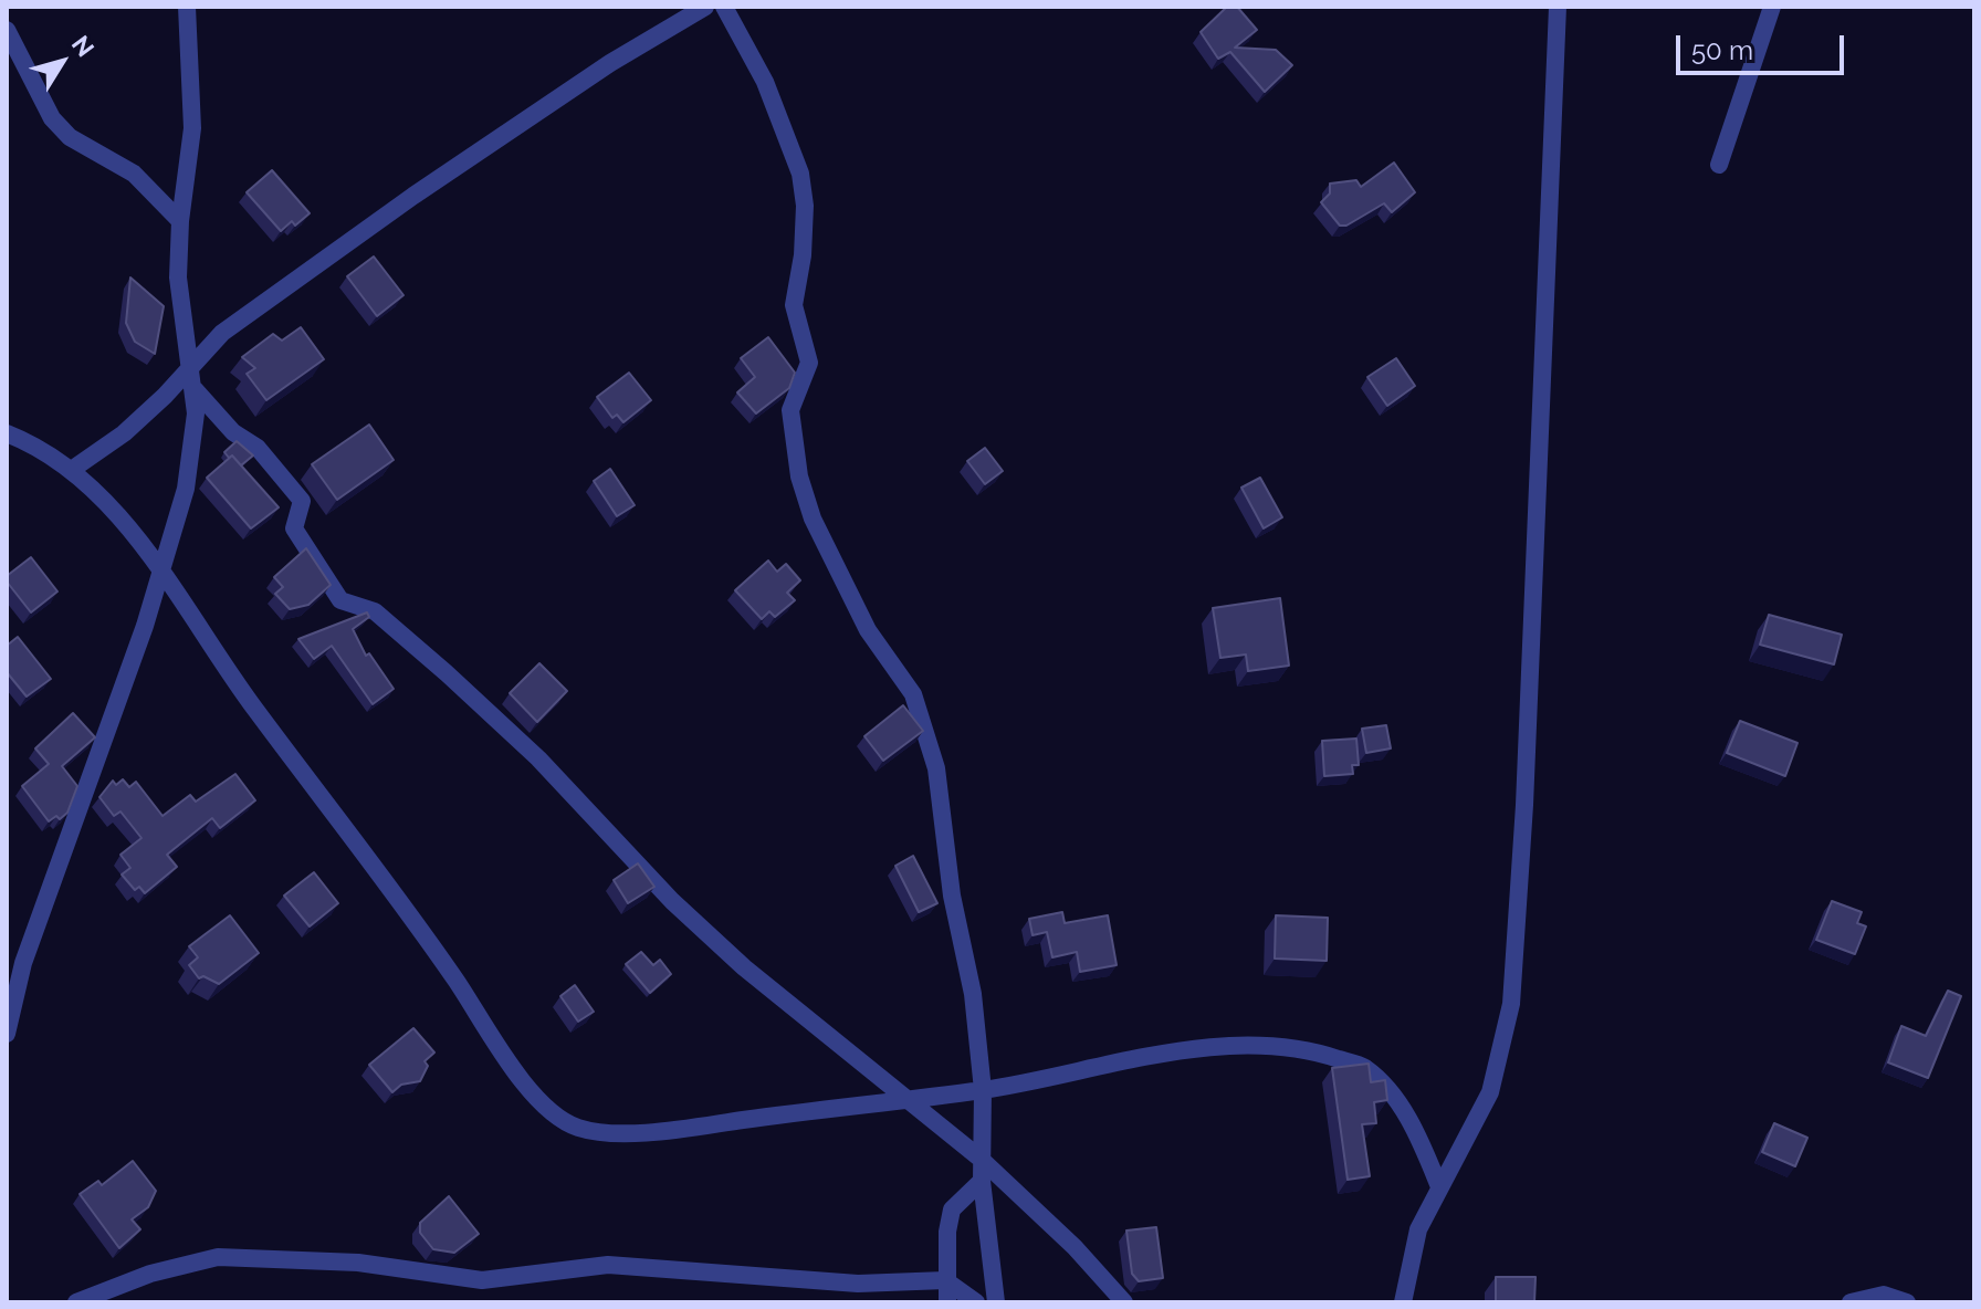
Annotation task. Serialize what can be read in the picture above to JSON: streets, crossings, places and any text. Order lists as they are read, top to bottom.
{
  "scale_bar": "50 m",
  "north": "top right"
}
